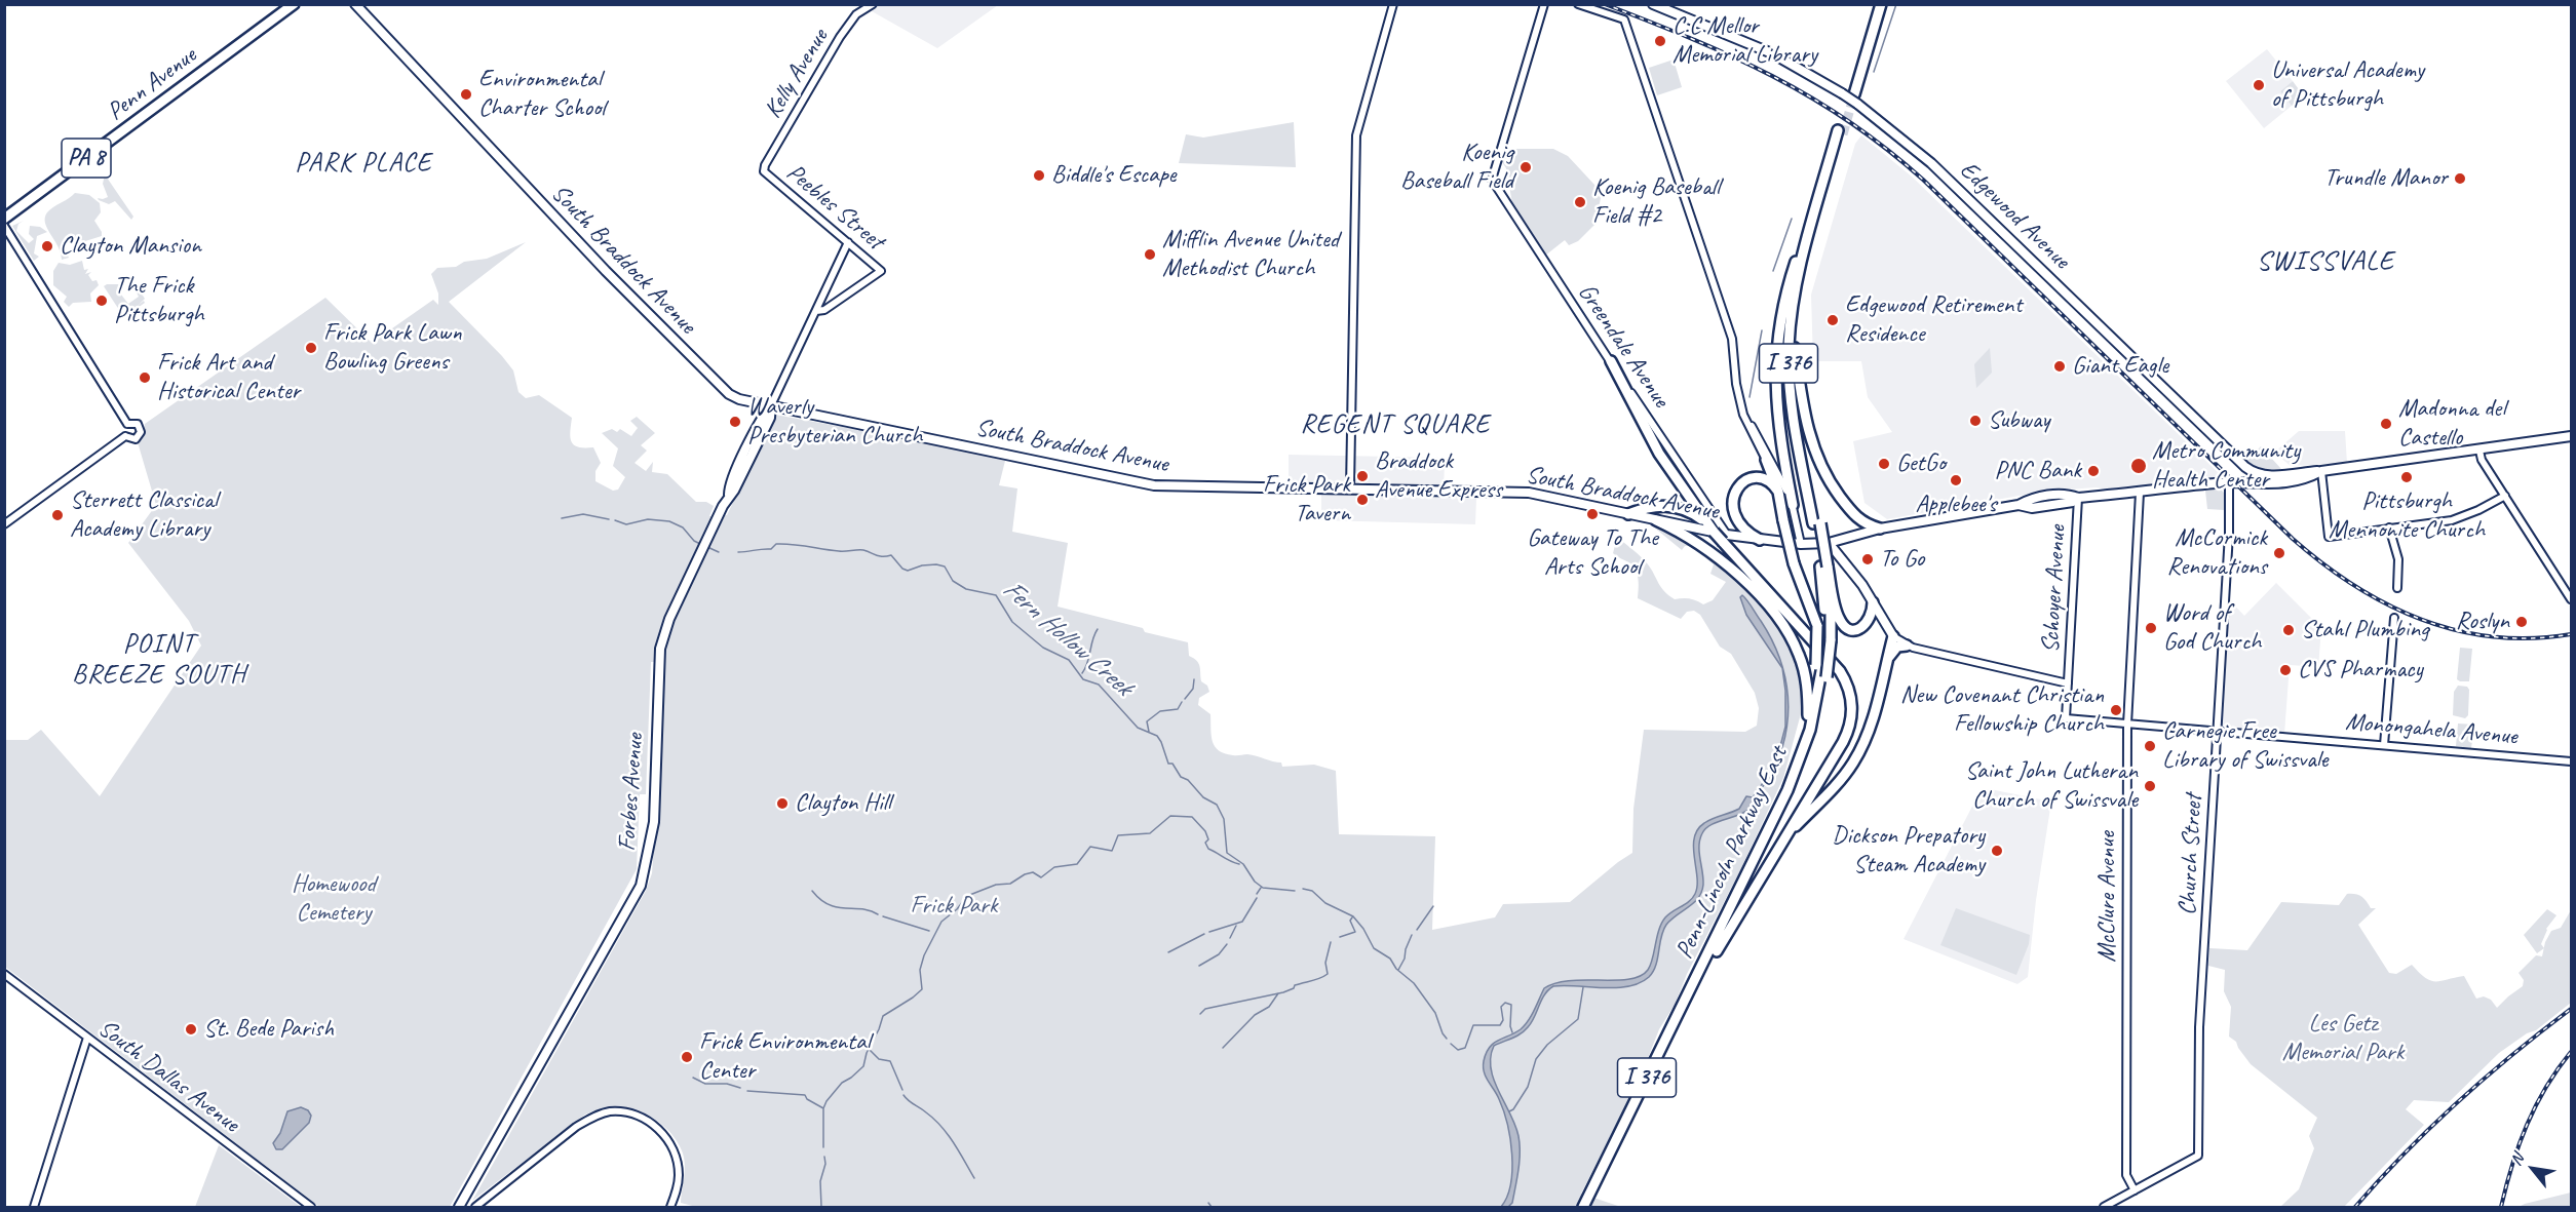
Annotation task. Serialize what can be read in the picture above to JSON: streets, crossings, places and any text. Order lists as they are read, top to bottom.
{
  "streets": {
    "highway": [
      "Penn Avenue",
      "PA 8",
      "I 376",
      "Penn-Lincoln Parkway East"
    ],
    "main road": ["Edgewood Avenue", "South Braddock Avenue", "Forbes Avenue"],
    "street": [
      "Kelly Avenue",
      "Peebles Street",
      "Greendale Avenue",
      "Schoyer Avenue",
      "Monongahela Avenue",
      "Church Street",
      "McClure Avenue",
      "South Dallas Avenue"
    ]
  },
  "crossings": [
    ["Kelly Avenue", "Peebles Street"],
    ["Peebles Street", "Forbes Avenue"],
    ["Edgewood Avenue", "South Braddock Avenue"],
    ["South Braddock Avenue", "Greendale Avenue"],
    ["South Braddock Avenue", "Schoyer Avenue"],
    ["South Braddock Avenue", "Forbes Avenue"],
    ["South Braddock Avenue", "Church Street"],
    ["South Braddock Avenue", "McClure Avenue"],
    ["Schoyer Avenue", "Monongahela Avenue"],
    ["Monongahela Avenue", "Church Street"],
    ["Monongahela Avenue", "McClure Avenue"],
    ["Church Street", "McClure Avenue"]
  ],
  "districts": [
    "PARK PLACE",
    "SWISSVALE",
    "REGENT SQUARE",
    "POINT BREEZE SOUTH"
  ],
  "water": ["Fern Hollow Creek"],
  "parks": ["Homewood Cemetery", "Frick Park", "Les Getz Memorial Park"],
  "places": [
    "C.C Mellor Memorial Library",
    "Universal Academy of Pittsburgh",
    "Environmental Charter School",
    "Koenig Baseball Field",
    "Biddle's Escape",
    "Trundle Manor",
    "Koenig Baseball Field #2",
    "Clayton Mansion",
    "Mifflin Avenue United Methodist Church",
    "The Frick Pittsburgh",
    "Edgewood Retirement Residence",
    "Frick Park Lawn Bowling Greens",
    "Giant Eagle",
    "Frick Art and Historical Center",
    "Subway",
    "Waverly Presbyterian Church",
    "Madonna del Castello",
    "GetGo",
    "Metro Community Health Center",
    "PNC Bank",
    "Braddock Avenue Express",
    "Pittsburgh Mennonite Church",
    "Applebee's",
    "Frick Park Tavern",
    "Gateway To The Arts School",
    "Sterrett Classical Academy Library",
    "McCormick Renovations",
    "To Go",
    "Roslyn",
    "Word of God Church",
    "Stahl Plumbing",
    "CVS Pharmacy",
    "New Covenant Christian Fellowship Church",
    "Carnegie Free Library of Swissvale",
    "Saint John Lutheran Church of Swissvale",
    "Clayton Hill",
    "Dickson Prepatory Steam Academy",
    "St. Bede Parish",
    "Frick Environmental Center"
  ],
  "north": "top left"
}
